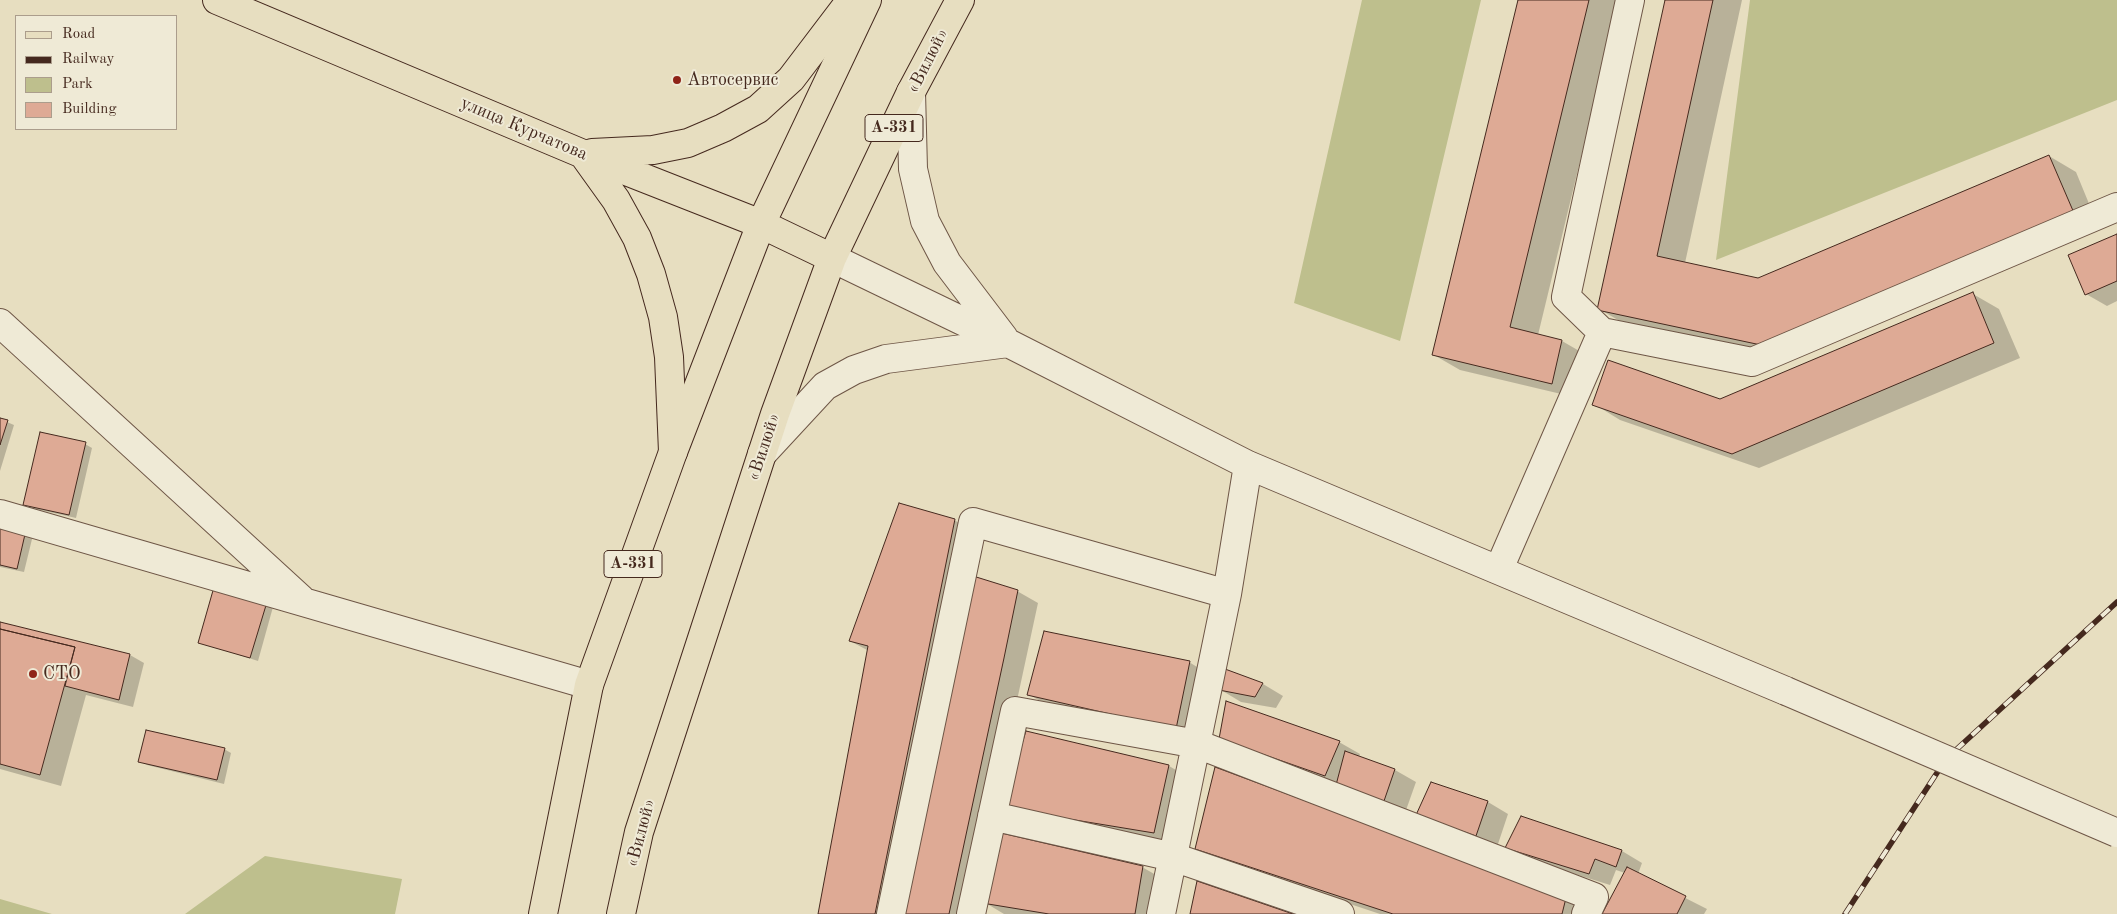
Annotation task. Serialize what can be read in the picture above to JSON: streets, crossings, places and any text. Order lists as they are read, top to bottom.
{
  "streets": {
    "main road": ["«Вилюй»", "А-331", "улица Курчатова"]
  },
  "crossings": [
    ["«Вилюй»", "улица Курчатова"],
    ["А-331", "улица Курчатова"]
  ],
  "places": ["Автосервис", "СТО"],
  "legend": [
    "Road",
    "Railway",
    "Park",
    "Building"
  ]
}
